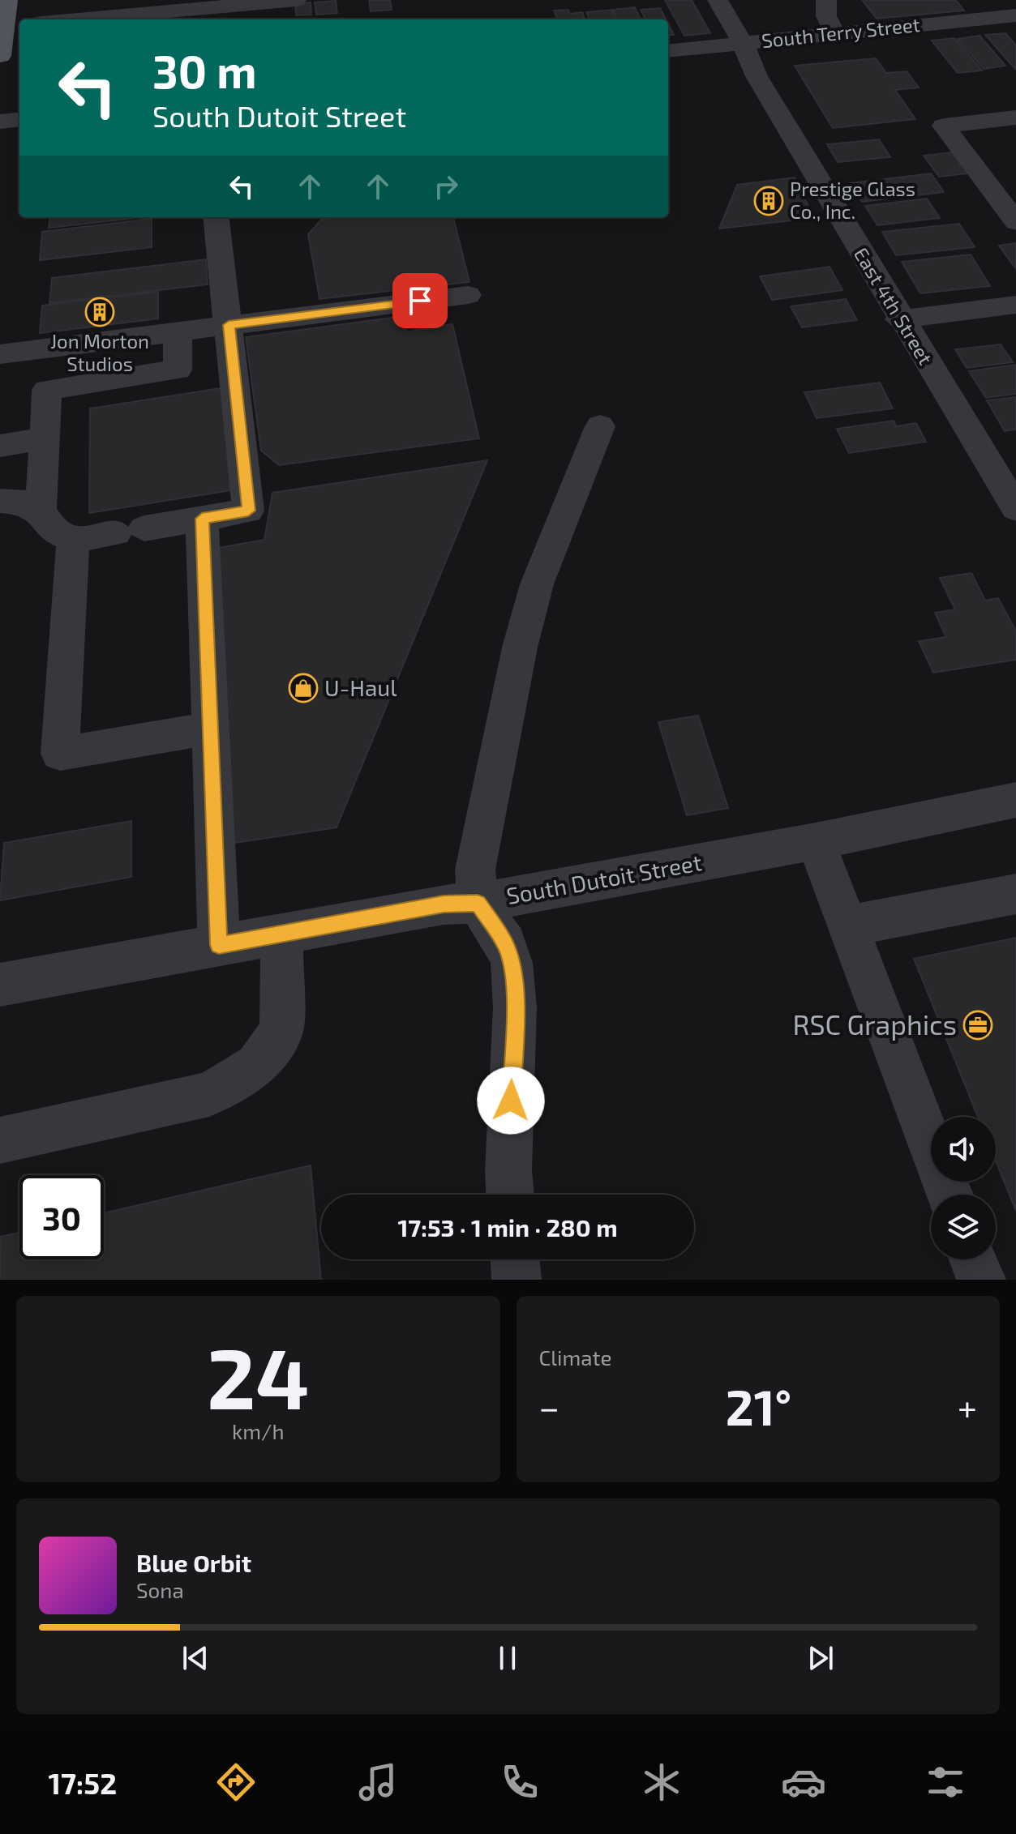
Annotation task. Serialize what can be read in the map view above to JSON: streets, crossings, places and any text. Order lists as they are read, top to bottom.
{
  "streets": {
    "street": ["South Terry Street", "East 4th Street", "South Dutoit Street"]
  },
  "crossings": [
    ["South Terry Street", "East 4th Street"]
  ],
  "places": {
    "building": ["Prestige Glass Co., Inc.", "Jon Morton Studios"],
    "shop": ["U-Haul"],
    "office": ["RSC Graphics"]
  },
  "page": {
    "turn": ["30 m", "South Dutoit Street"],
    "limit": "30",
    "trip": "17:53 · 1 min · 280 m",
    "tile": [
      ["24", "km/h"],
      "Climate"
    ],
    "heat": ["−", "21°", "+"],
    "song": ["Blue Orbit", "Sona"],
    "tabs": "17:52"
  }
}
